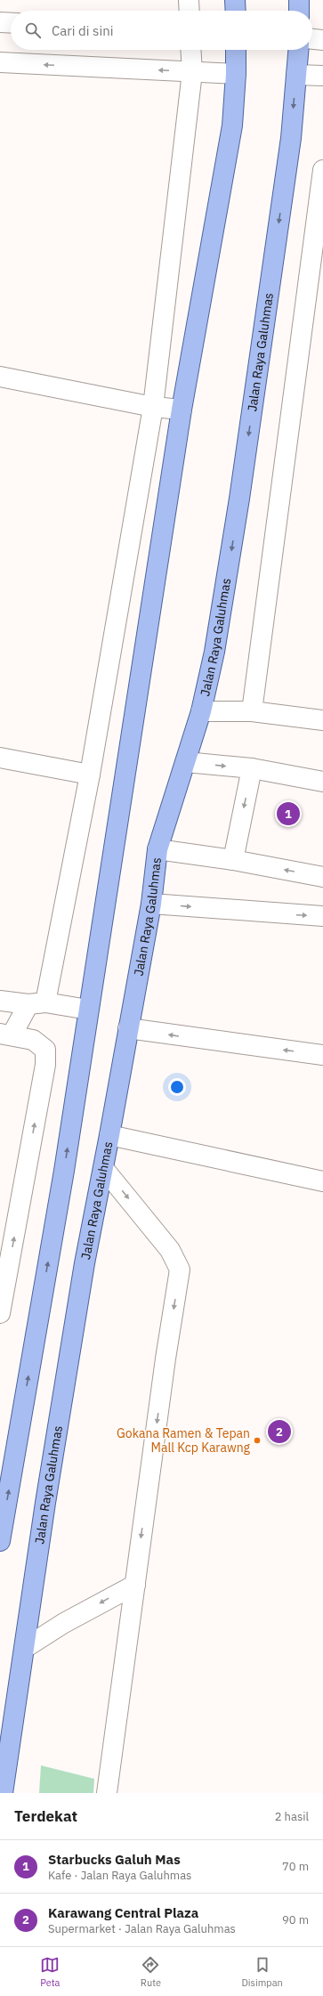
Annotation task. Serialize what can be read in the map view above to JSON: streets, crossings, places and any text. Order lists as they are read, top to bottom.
{
  "streets": {
    "main road": ["Jalan Raya Galuhmas"]
  },
  "places": ["Gokana Ramen & Tepan Mall Kcp Karawng"],
  "page": {
    "search": "Cari di sini",
    "pins": ["1", "2"],
    "heading": ["Terdekat", "2 hasil"],
    "list": [
      {
        "mark": "1",
        "name": "Starbucks Galuh Mas",
        "note": "Kafe · Jalan Raya Galuhmas",
        "value": "70 m"
      },
      {
        "mark": "2",
        "name": "Karawang Central Plaza",
        "note": "Supermarket · Jalan Raya Galuhmas",
        "value": "90 m"
      }
    ],
    "nav": ["Peta", "Rute", "Disimpan"]
  }
}
